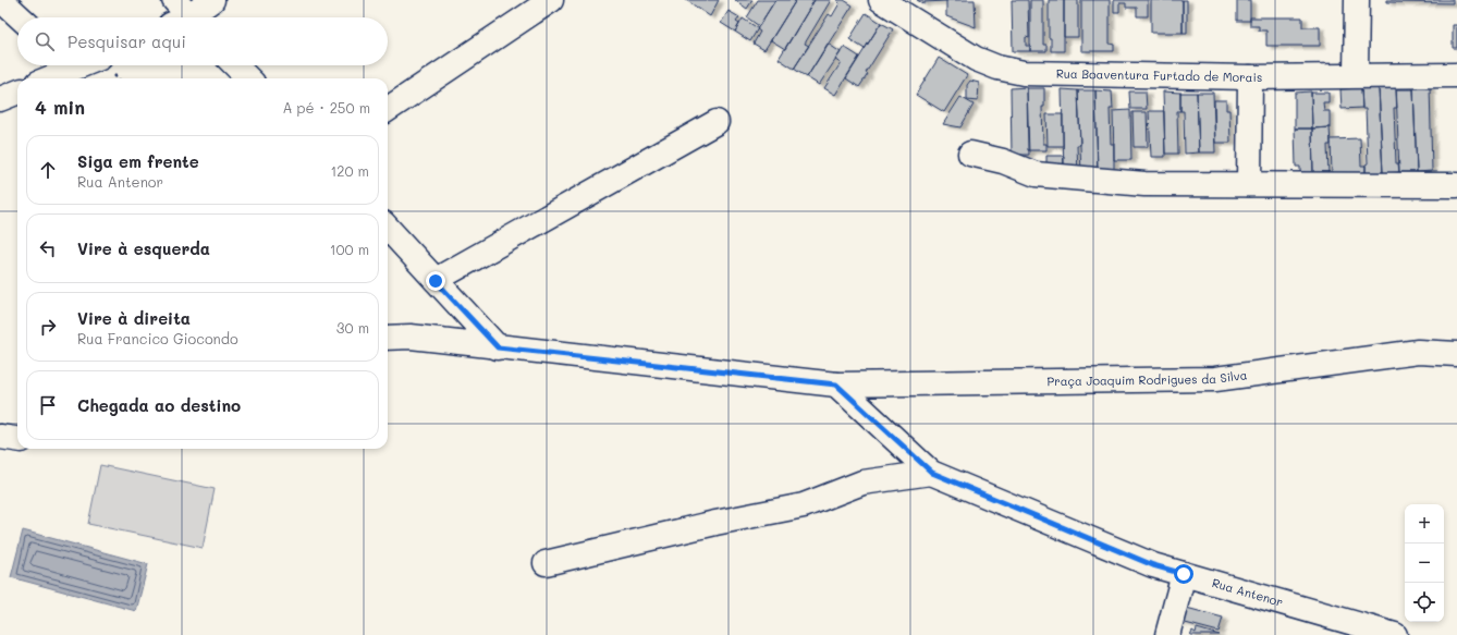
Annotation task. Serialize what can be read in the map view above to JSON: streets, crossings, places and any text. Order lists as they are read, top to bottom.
{
  "streets": {
    "street": ["Rua Boaventura Furtado de Morais", "Praça Joaquim Rodrigues da Silva", "Rua Antenor"]
  },
  "crossings": [
    ["Praça Joaquim Rodrigues da Silva", "Rua Antenor"]
  ],
  "page": {
    "search": "Pesquisar aqui",
    "heading": ["4 min", "A pé · 250 m"],
    "list": [
      ["Siga em frente", "Rua Antenor", "120 m"],
      ["Vire à esquerda", "100 m"],
      ["Vire à direita", "Rua Francico Giocondo", "30 m"],
      "Chegada ao destino"
    ],
    "map_buttons": ["+", "−"]
  }
}
